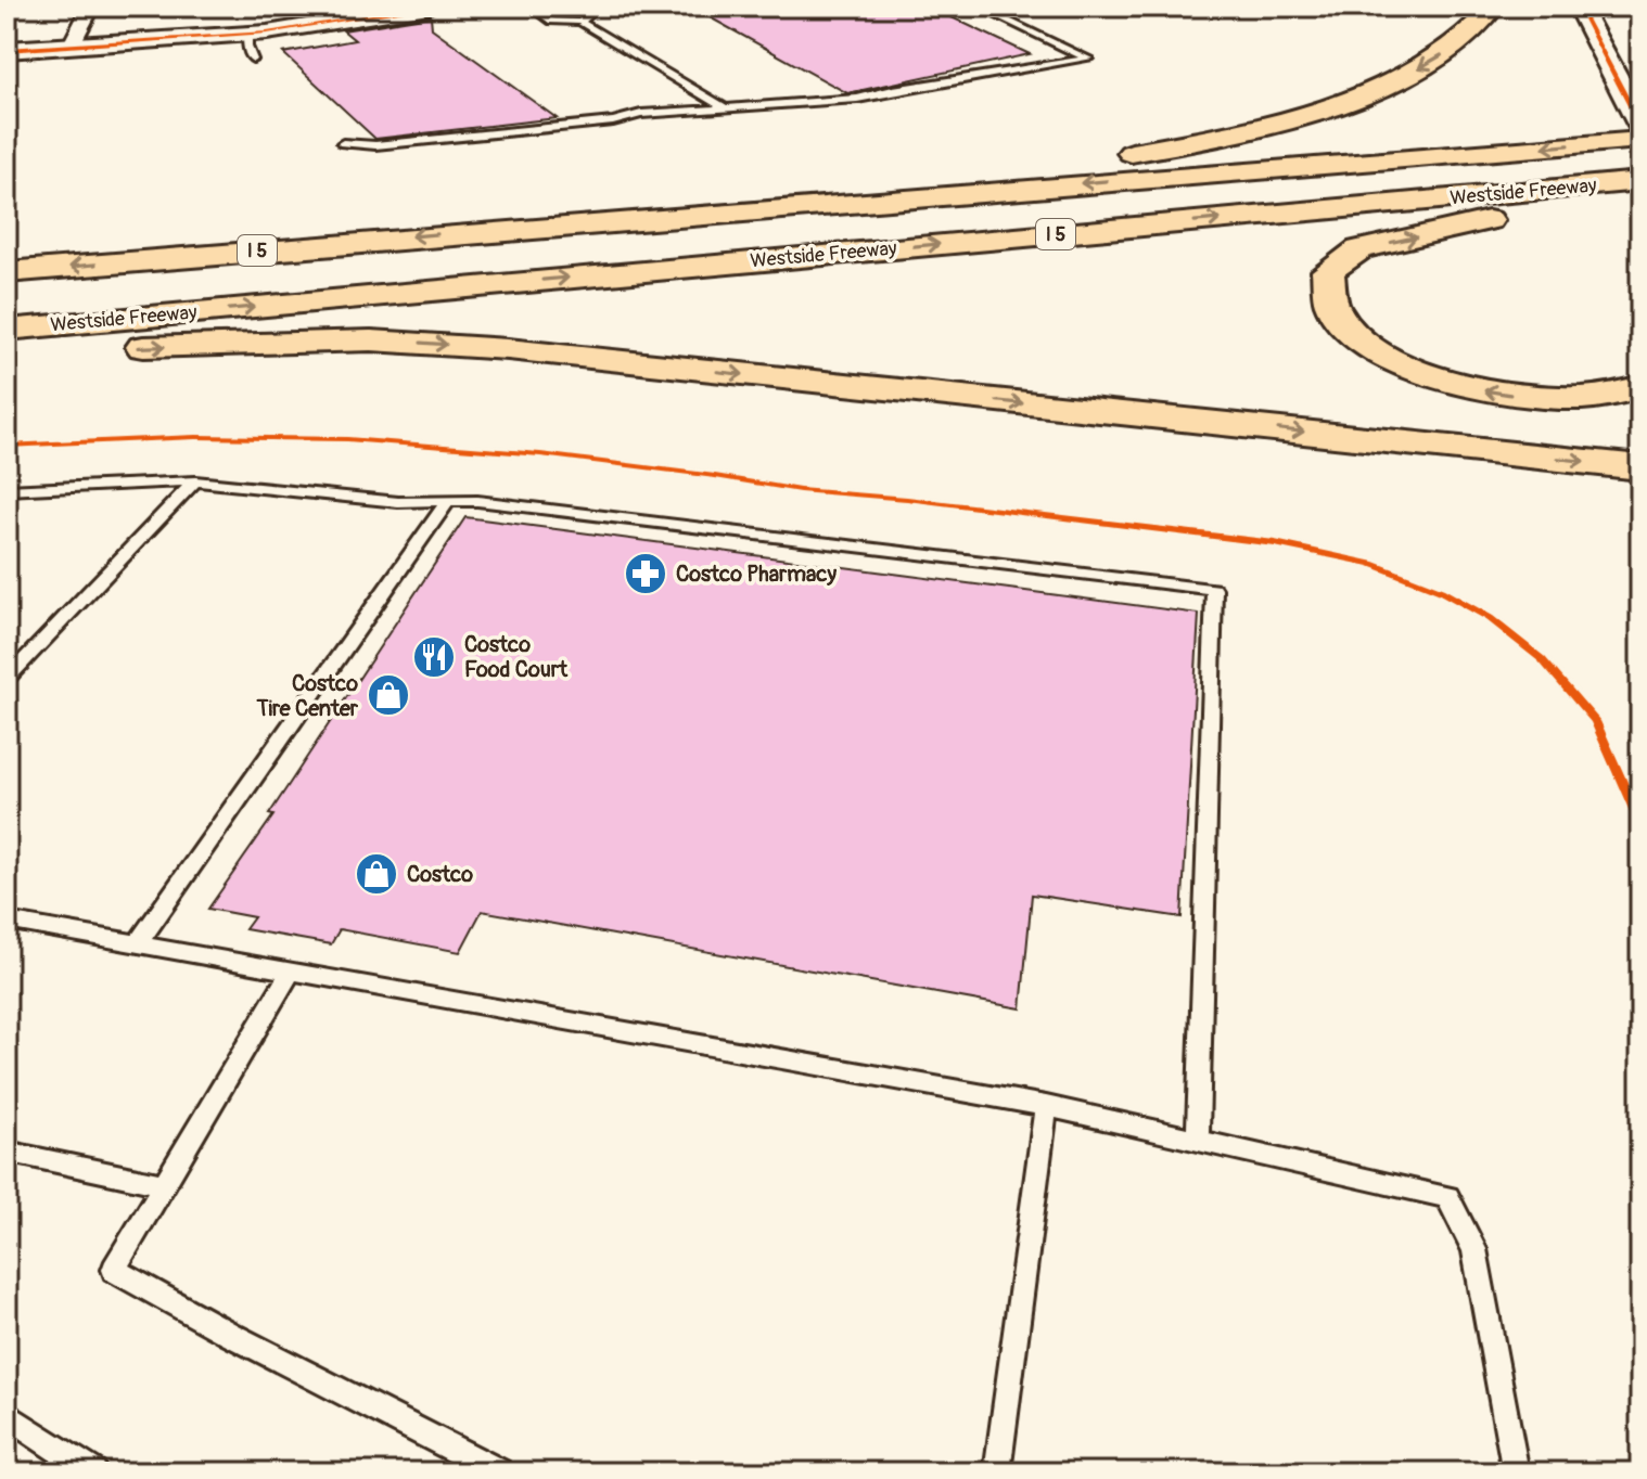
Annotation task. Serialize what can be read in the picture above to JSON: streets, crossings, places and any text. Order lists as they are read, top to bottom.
{
  "streets": {
    "highway": ["Westside Freeway", "I 5"]
  },
  "places": {
    "pharmacy": ["Costco Pharmacy"],
    "restaurant": ["Costco Food Court"],
    "shop": ["Costco Tire Center", "Costco"]
  }
}
